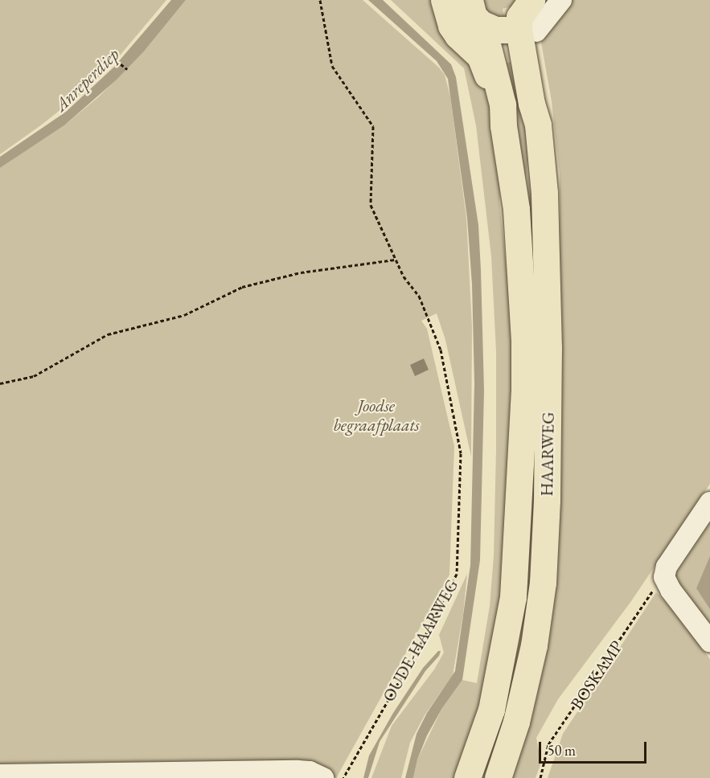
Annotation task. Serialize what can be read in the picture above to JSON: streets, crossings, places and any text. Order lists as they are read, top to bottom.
{
  "streets": {
    "main road": ["HAARWEG"],
    "path": ["OUDE-HAARWEG", "BOSKAMP"]
  },
  "water": ["Anreperdiep"],
  "parks": ["Joodse begraafplaats"],
  "scale_bar": "50 m"
}
